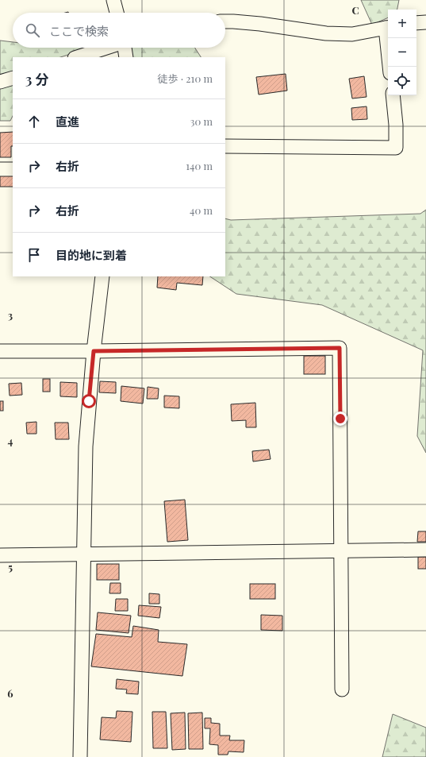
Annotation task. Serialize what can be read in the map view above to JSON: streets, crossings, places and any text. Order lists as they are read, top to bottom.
{
  "page": {
    "map_buttons": ["+", "−"],
    "search": "ここで検索",
    "heading": ["3 分", "徒歩 · 210 m"],
    "list": [
      ["直進", "30 m"],
      ["右折", "140 m"],
      ["右折", "40 m"],
      "目的地に到着"
    ]
  },
  "grid": {
    "columns": ["C"],
    "rows": [
      "3",
      "4",
      "5",
      "6"
    ]
  }
}
